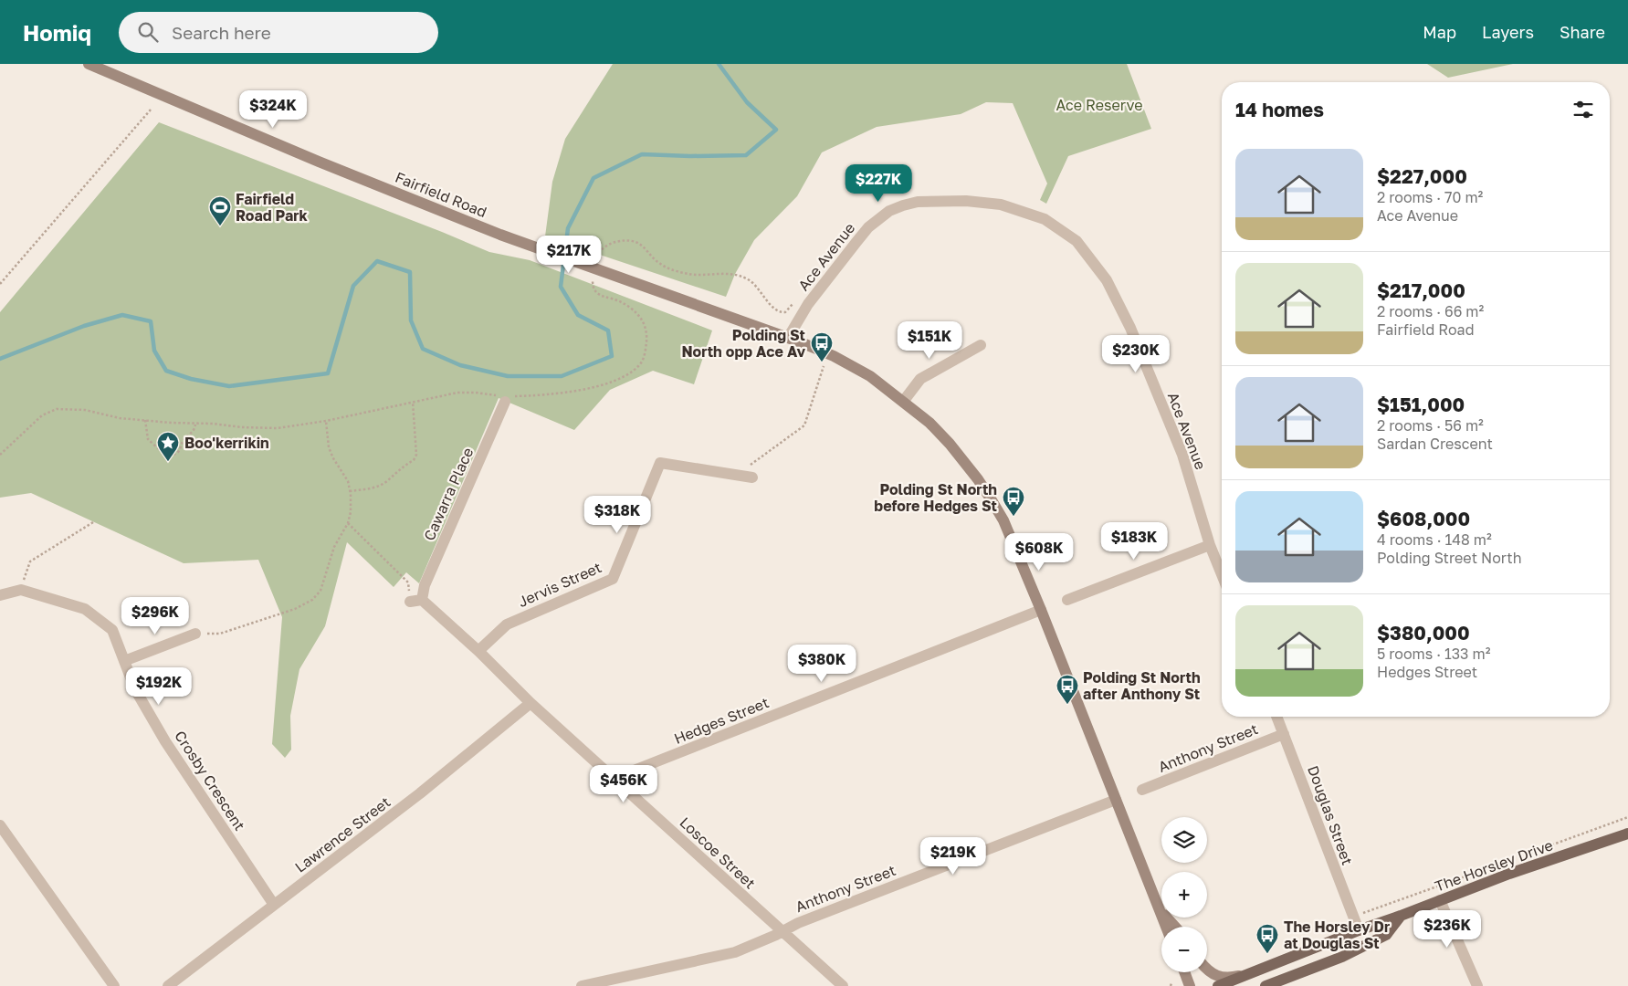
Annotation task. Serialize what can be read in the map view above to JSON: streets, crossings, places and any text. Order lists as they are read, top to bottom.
{
  "streets": {
    "main road": ["Fairfield Road", "The Horsley Drive"],
    "street": [
      "Ace Avenue",
      "Cawarra Place",
      "Jervis Street",
      "Hedges Street",
      "Anthony Street",
      "Crosby Crescent",
      "Douglas Street",
      "Lawrence Street",
      "Loscoe Street"
    ]
  },
  "crossings": [
    ["Fairfield Road", "Ace Avenue"],
    ["Fairfield Road", "Hedges Street"],
    ["Fairfield Road", "Anthony Street"],
    ["Cawarra Place", "Loscoe Street"],
    ["Jervis Street", "Loscoe Street"],
    ["Hedges Street", "Loscoe Street"],
    ["Anthony Street", "Douglas Street"],
    ["Anthony Street", "Loscoe Street"],
    ["Crosby Crescent", "Lawrence Street"],
    ["Douglas Street", "The Horsley Drive"],
    ["Lawrence Street", "Loscoe Street"]
  ],
  "parks": ["Ace Reserve"],
  "places": {
    "sports": ["Fairfield Road Park"],
    "bus stop": [
      "Polding St North opp Ace Av",
      "Polding St North before Hedges St",
      "Polding St North after Anthony St",
      "The Horsley Dr at Douglas St"
    ],
    "place": ["Boo'kerrikin"]
  },
  "page": {
    "header": "Homiq",
    "search": "Search here",
    "nav": ["Map", "Layers", "Share"],
    "heading": "14 homes",
    "price": [
      "$324K",
      "$227K",
      "$217K",
      "$151K",
      "$230K",
      "$318K",
      "$183K",
      "$608K",
      "$296K",
      "$380K",
      "$192K",
      "$456K",
      "$219K",
      "$236K"
    ],
    "list": [
      {
        "name": "$227,000",
        "note": "2 rooms · 70 m² · Ace Avenue"
      },
      {
        "name": "$217,000",
        "note": "2 rooms · 66 m² · Fairfield Road"
      },
      {
        "name": "$151,000",
        "note": "2 rooms · 56 m² · Sardan Crescent"
      },
      {
        "name": "$608,000",
        "note": "4 rooms · 148 m² · Polding Street North"
      },
      {
        "name": "$380,000",
        "note": "5 rooms · 133 m² · Hedges Street"
      }
    ],
    "map_buttons": ["+", "−"]
  }
}
